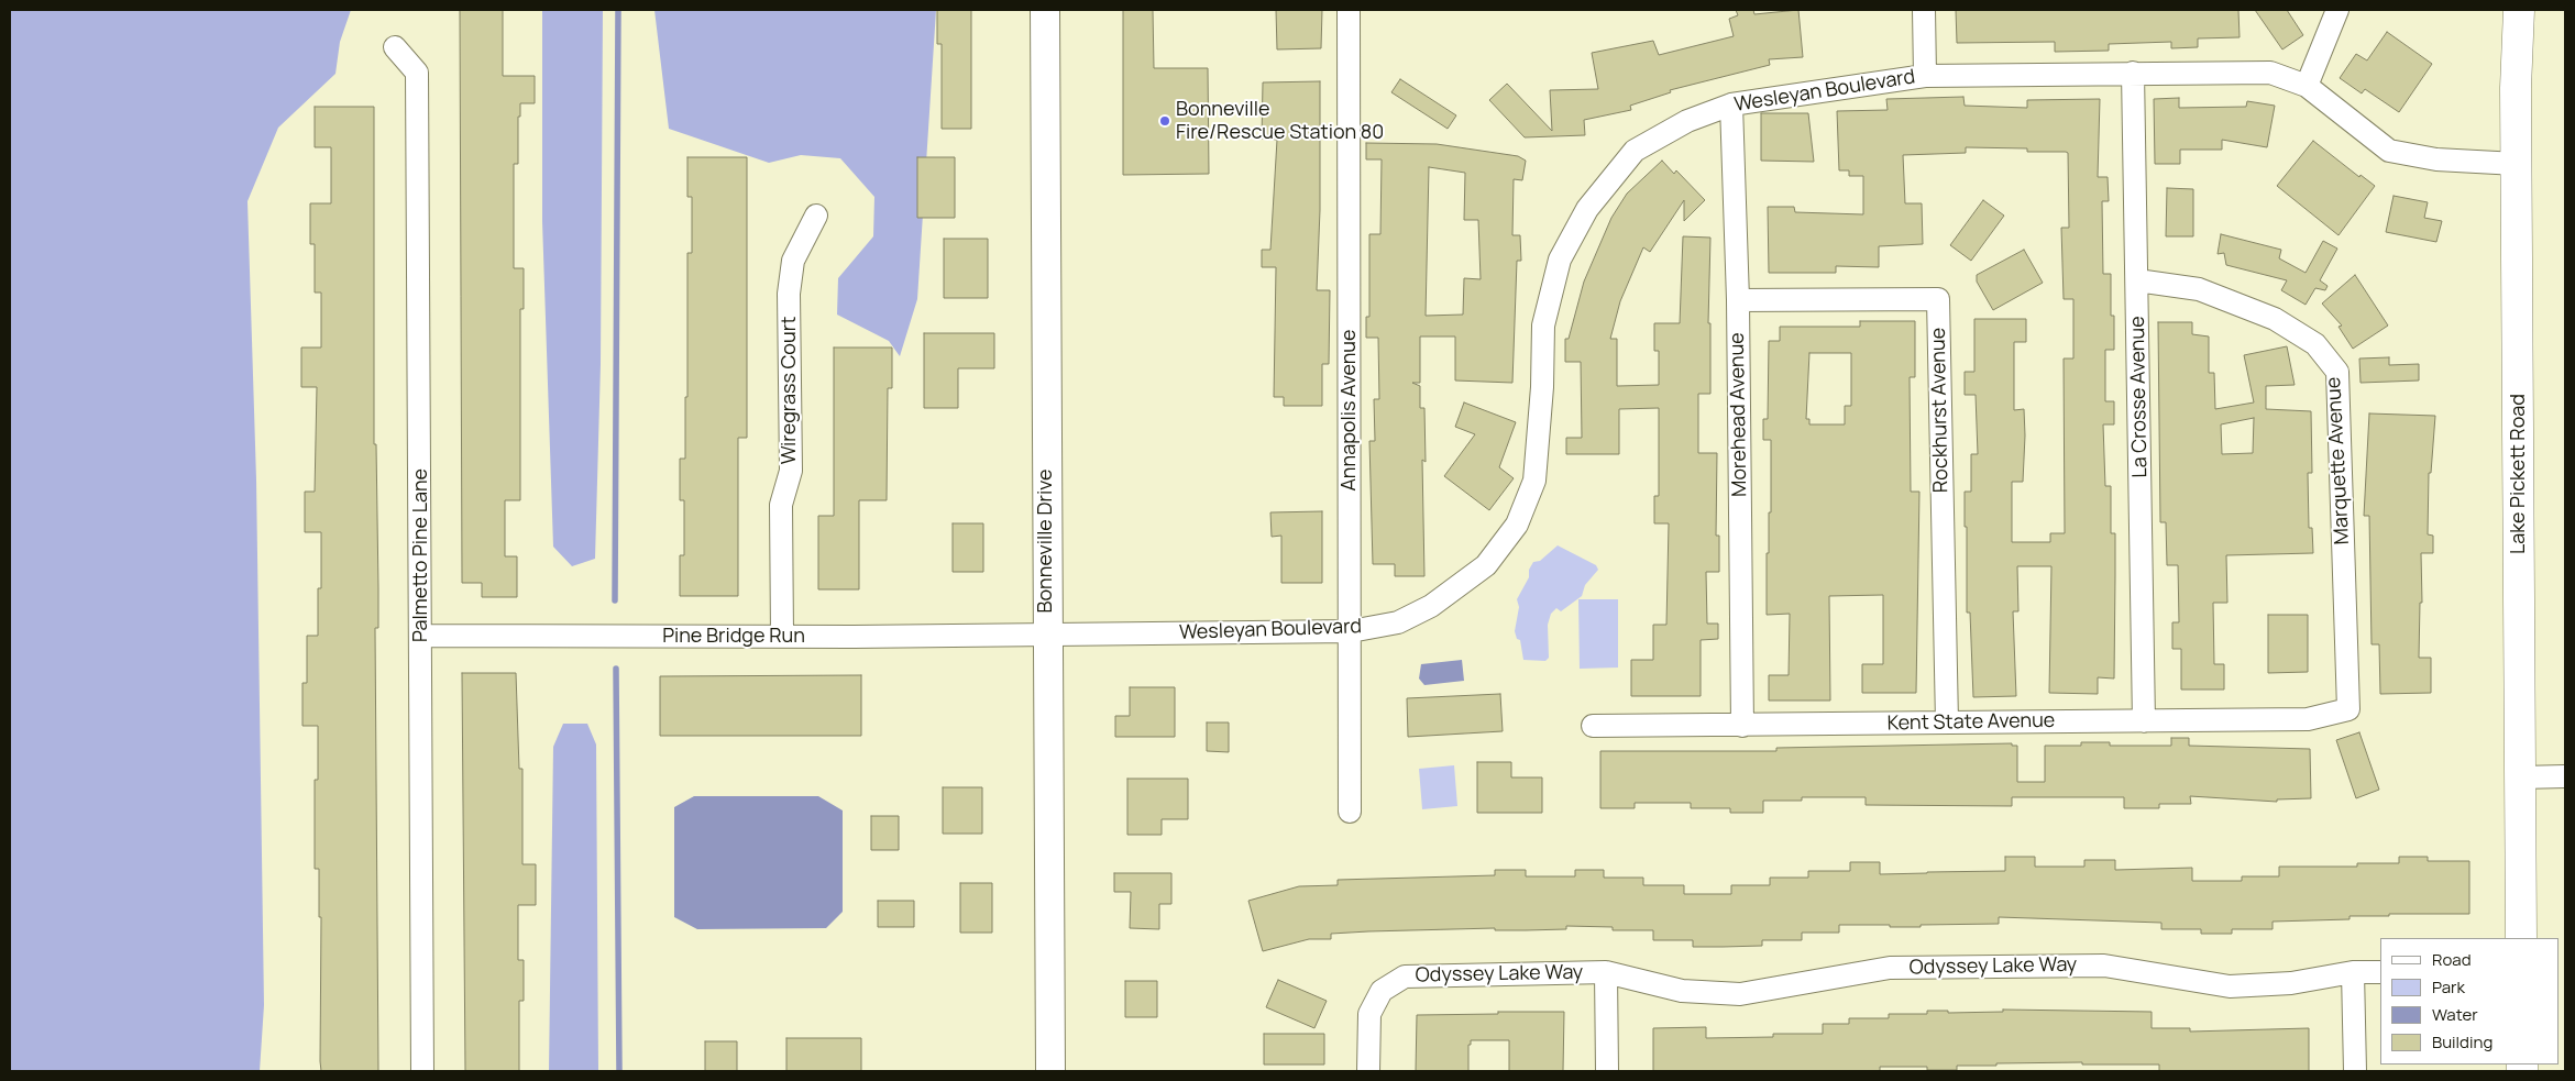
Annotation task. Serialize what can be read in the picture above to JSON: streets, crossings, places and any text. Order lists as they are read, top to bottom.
{
  "streets": {
    "main road": ["Lake Pickett Road"],
    "street": [
      "Wesleyan Boulevard",
      "Wiregrass Court",
      "La Crosse Avenue",
      "Annapolis Avenue",
      "Rockhurst Avenue",
      "Morehead Avenue",
      "Marquette Avenue",
      "Bonneville Drive",
      "Palmetto Pine Lane",
      "Pine Bridge Run",
      "Kent State Avenue",
      "Odyssey Lake Way"
    ]
  },
  "crossings": [
    ["Wesleyan Boulevard", "La Crosse Avenue"],
    ["Wesleyan Boulevard", "Annapolis Avenue"],
    ["Wesleyan Boulevard", "Morehead Avenue"],
    ["Wesleyan Boulevard", "Lake Pickett Road"],
    ["Wesleyan Boulevard", "Bonneville Drive"],
    ["Wesleyan Boulevard", "Pine Bridge Run"],
    ["Wiregrass Court", "Pine Bridge Run"],
    ["La Crosse Avenue", "Marquette Avenue"],
    ["La Crosse Avenue", "Kent State Avenue"],
    ["Rockhurst Avenue", "Morehead Avenue"],
    ["Rockhurst Avenue", "Kent State Avenue"],
    ["Morehead Avenue", "Kent State Avenue"],
    ["Marquette Avenue", "Kent State Avenue"],
    ["Bonneville Drive", "Pine Bridge Run"],
    ["Palmetto Pine Lane", "Pine Bridge Run"]
  ],
  "places": ["Bonneville Fire/Rescue Station 80"],
  "legend": [
    "Road",
    "Park",
    "Water",
    "Building"
  ]
}
